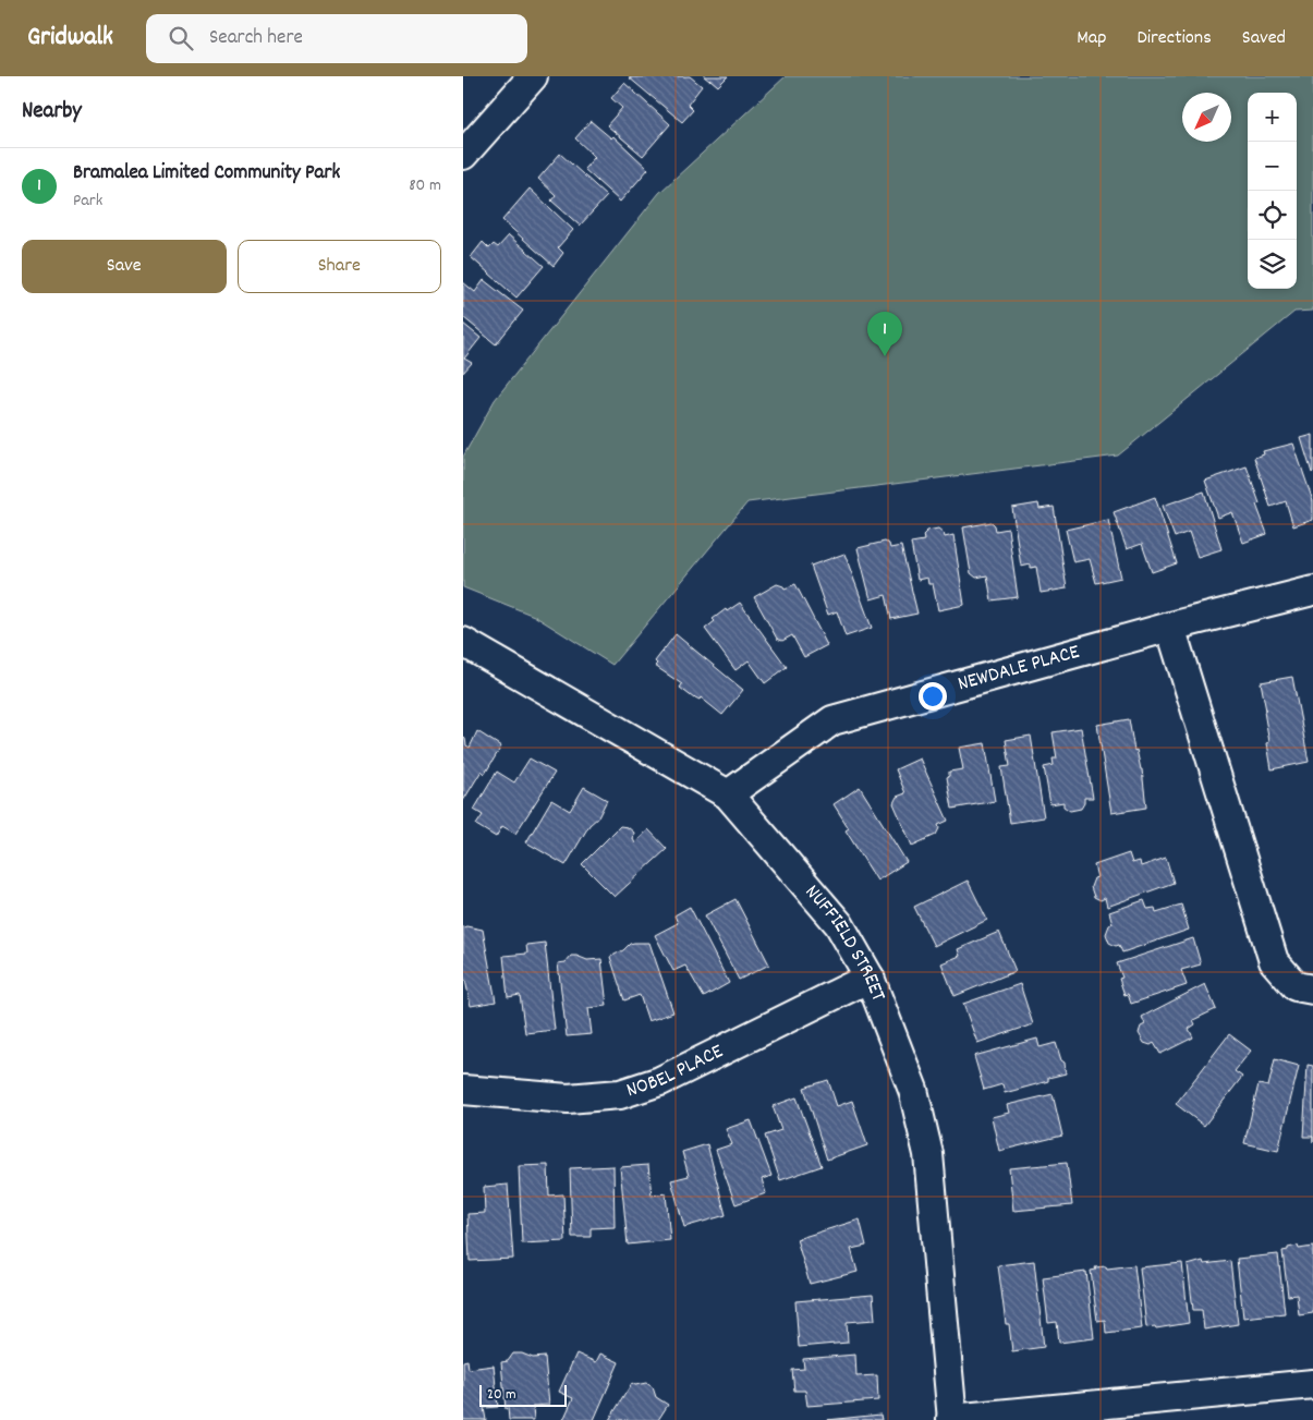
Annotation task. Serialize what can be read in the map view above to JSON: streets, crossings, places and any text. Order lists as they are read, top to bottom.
{
  "streets": {
    "street": ["NEWDALE PLACE", "NUFFIELD STREET", "NOBEL PLACE"]
  },
  "crossings": [
    ["NEWDALE PLACE", "NUFFIELD STREET"],
    ["NUFFIELD STREET", "NOBEL PLACE"]
  ],
  "scale_bar": "20 m",
  "north": "bottom left",
  "page": {
    "header": "Gridwalk",
    "search": "Search here",
    "nav": ["Map", "Directions", "Saved"],
    "heading": "Nearby",
    "map_buttons": ["+", "−"],
    "list": [
      {
        "mark": "1",
        "name": "Bramalea Limited Community Park",
        "note": "Park",
        "value": "80 m"
      }
    ],
    "buttons": ["Save", "Share"],
    "pins": "1",
    "scale": "20 m"
  }
}
